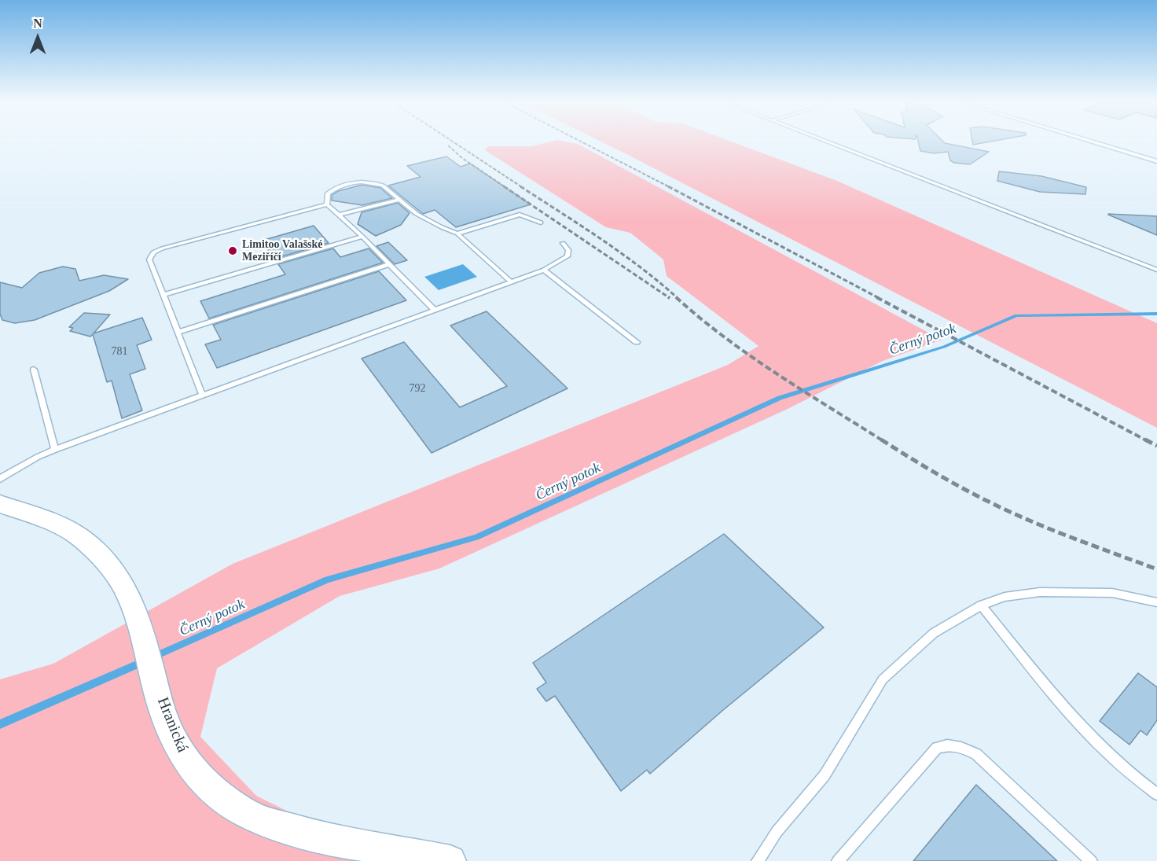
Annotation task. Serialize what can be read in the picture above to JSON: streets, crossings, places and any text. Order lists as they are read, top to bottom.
{
  "streets": {
    "street": ["Hranická"]
  },
  "water": ["Černý potok"],
  "places": ["Limitoo Valašské Meziříčí"],
  "house_numbers": ["781", "792"],
  "north": "top"
}
